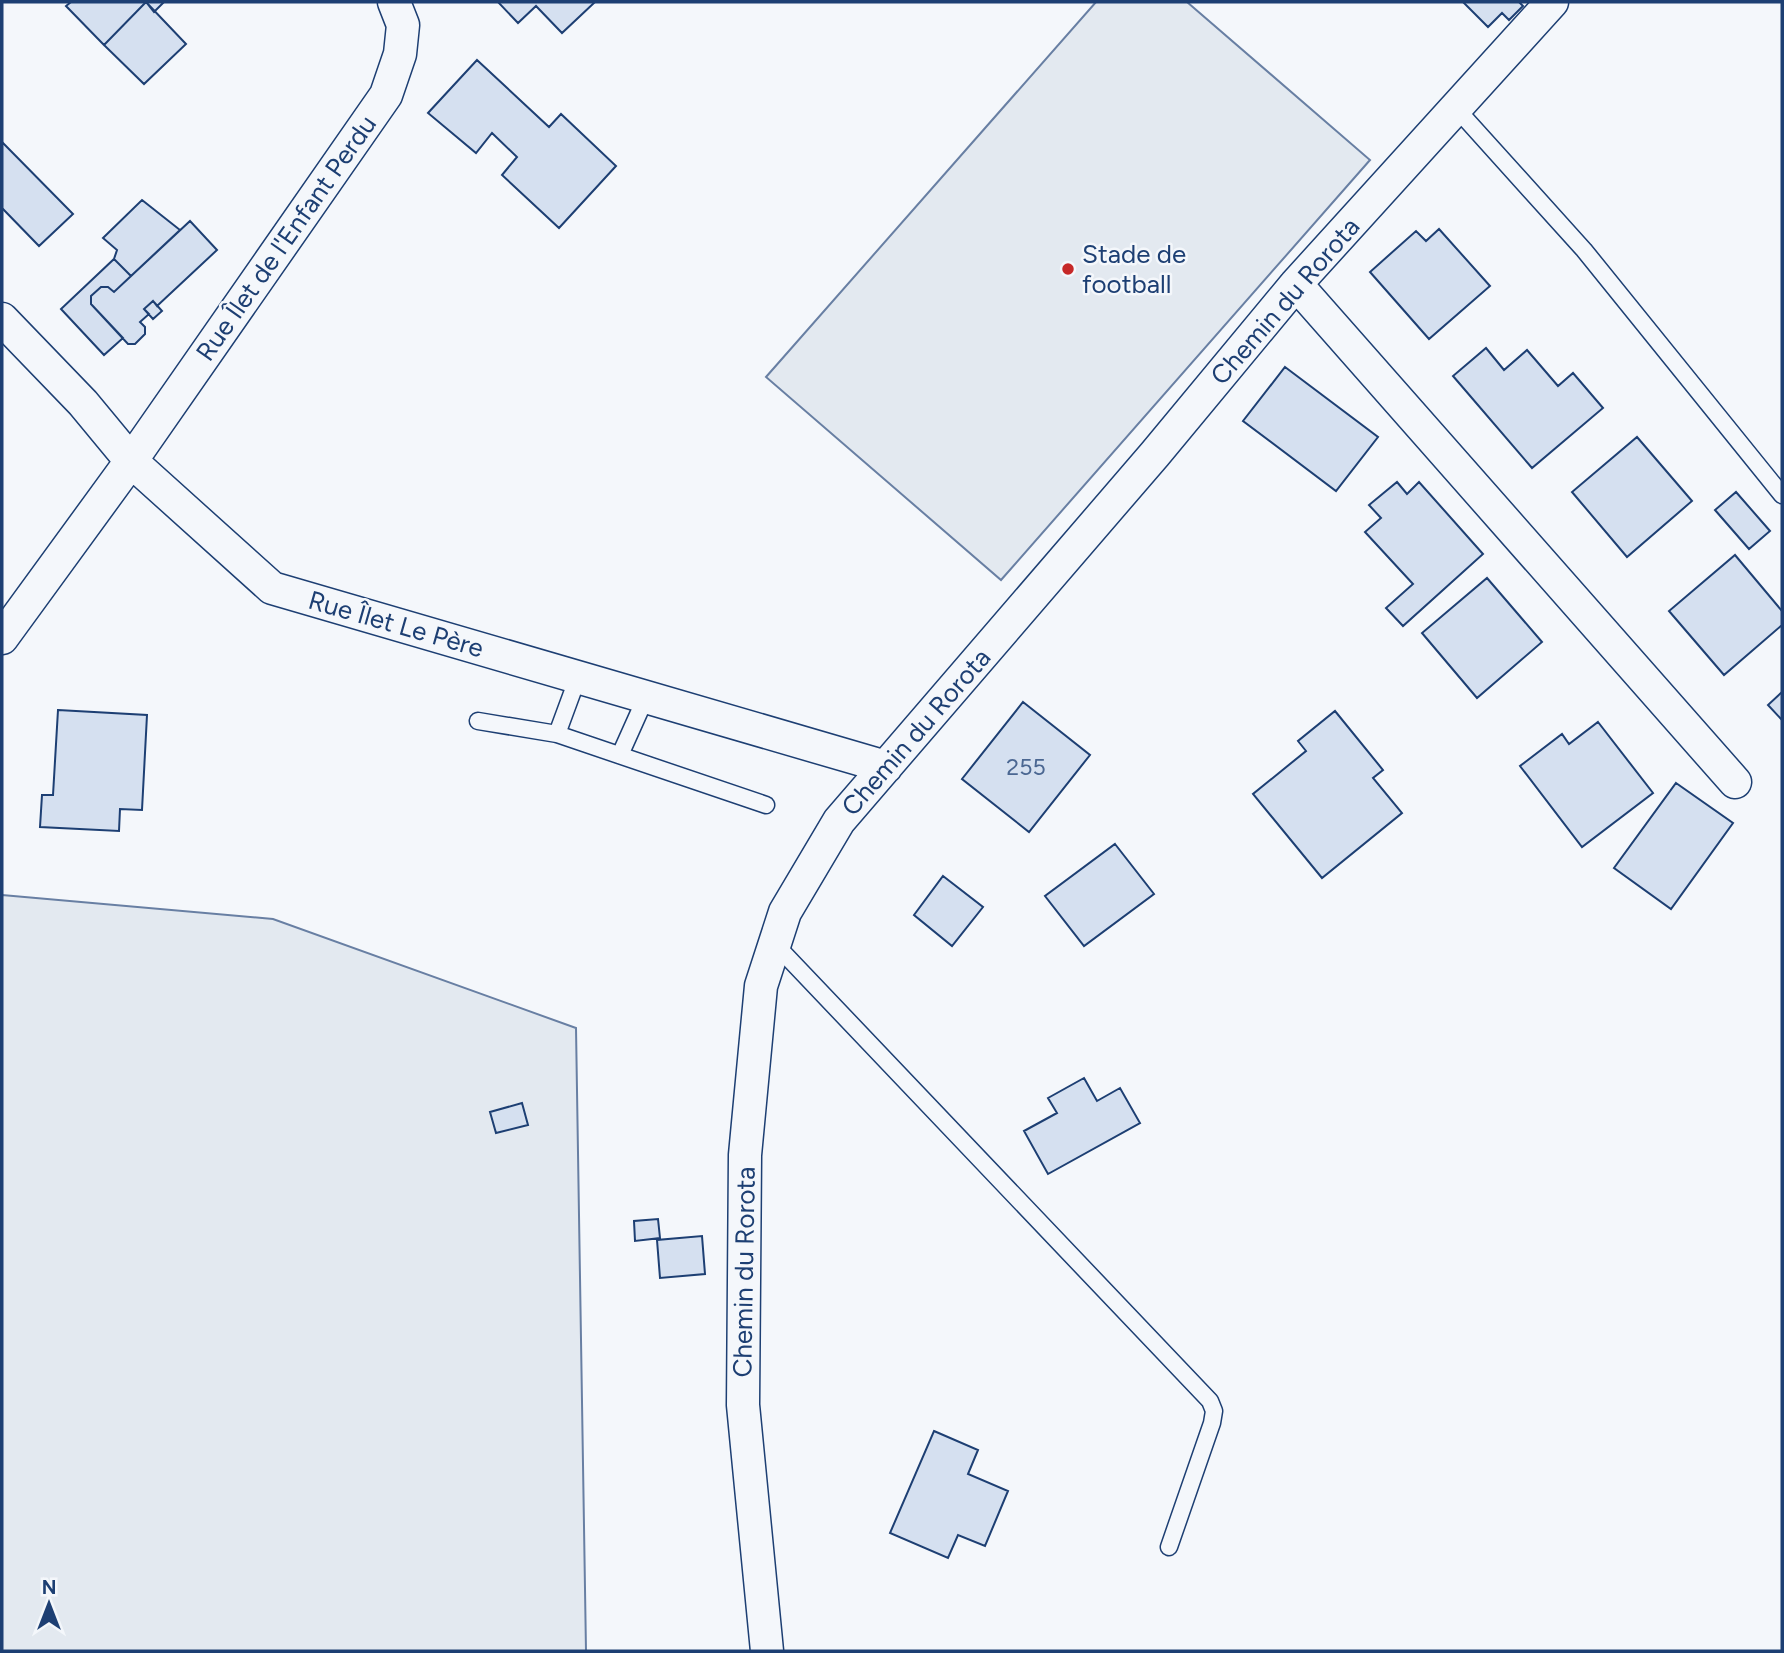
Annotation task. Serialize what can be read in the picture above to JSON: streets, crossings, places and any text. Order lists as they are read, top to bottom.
{
  "streets": {
    "street": ["Rue Îlet de l'Enfant Perdu", "Chemin du Rorota", "Rue Îlet Le Père"]
  },
  "crossings": [
    ["Rue Îlet de l'Enfant Perdu", "Rue Îlet Le Père"],
    ["Chemin du Rorota", "Rue Îlet Le Père"]
  ],
  "places": ["Stade de football"],
  "house_numbers": ["255"],
  "north": "top"
}
